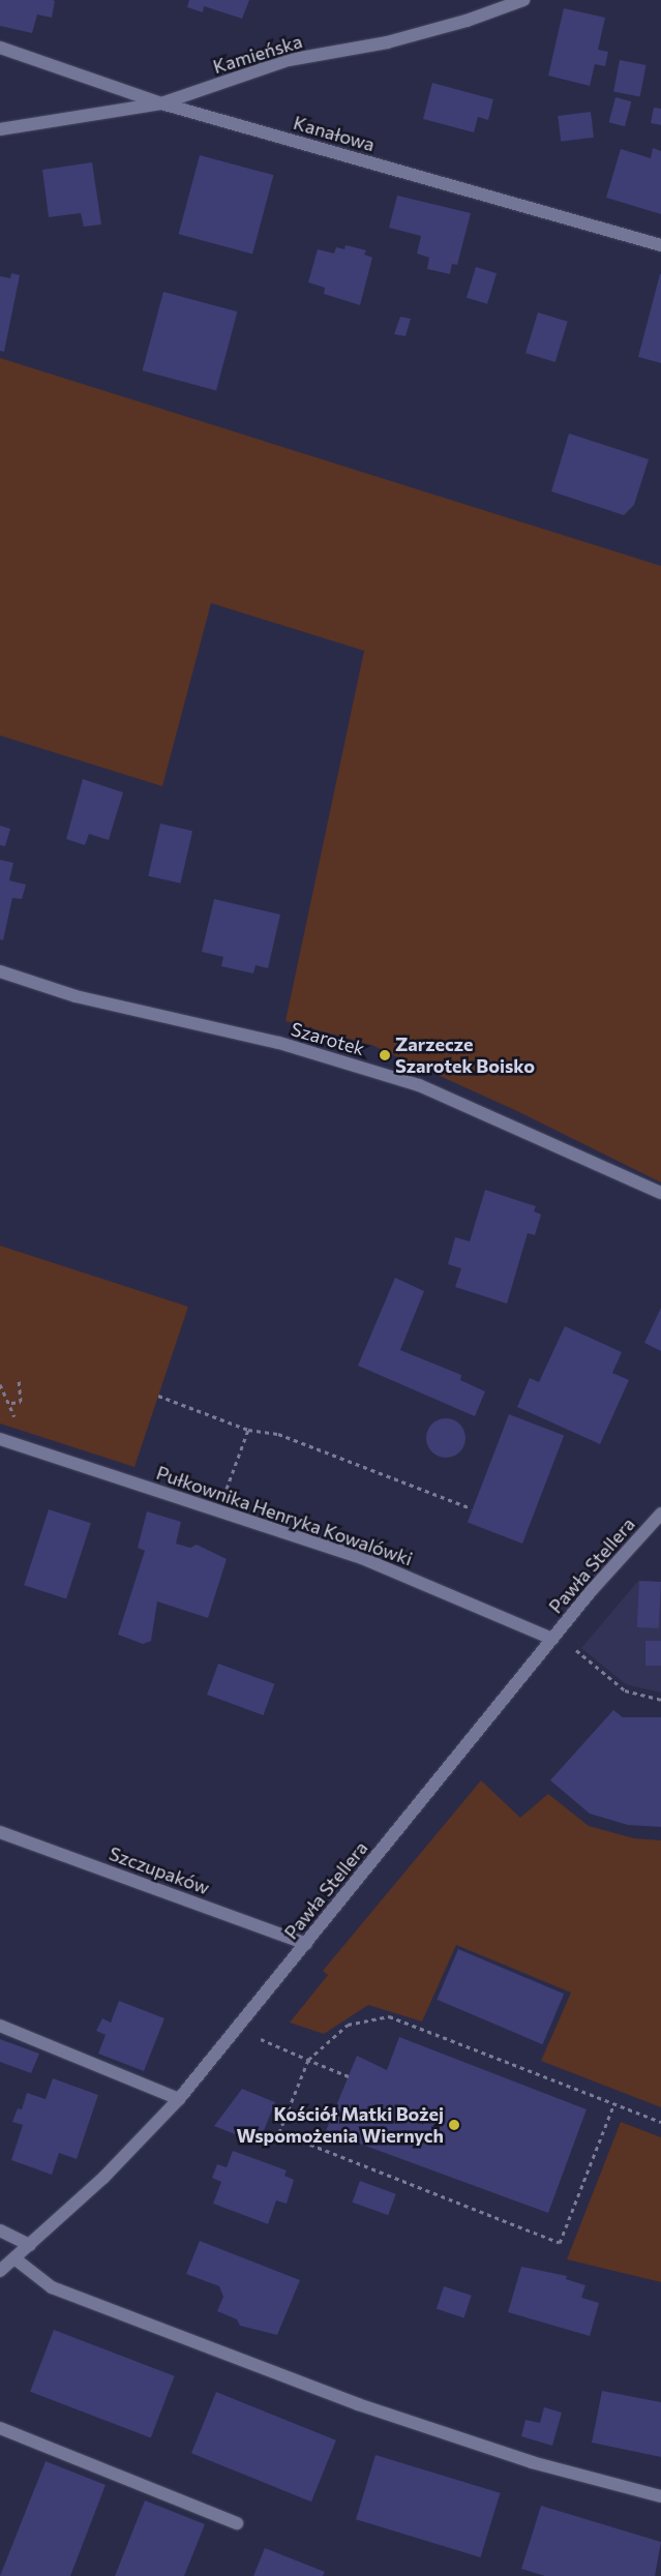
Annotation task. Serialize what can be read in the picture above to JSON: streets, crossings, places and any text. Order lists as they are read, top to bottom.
{
  "streets": {
    "street": [
      "Kamieńska",
      "Kanałowa",
      "Szarotek",
      "Pułkownika Henryka Kowalówki",
      "Pawła Stellera",
      "Szczupaków"
    ]
  },
  "crossings": [
    ["Kamieńska", "Kanałowa"],
    ["Pułkownika Henryka Kowalówki", "Pawła Stellera"],
    ["Pawła Stellera", "Szczupaków"]
  ],
  "places": ["Zarzecze Szarotek Boisko", "Kościół Matki Bożej Wspomożenia Wiernych"]
}
